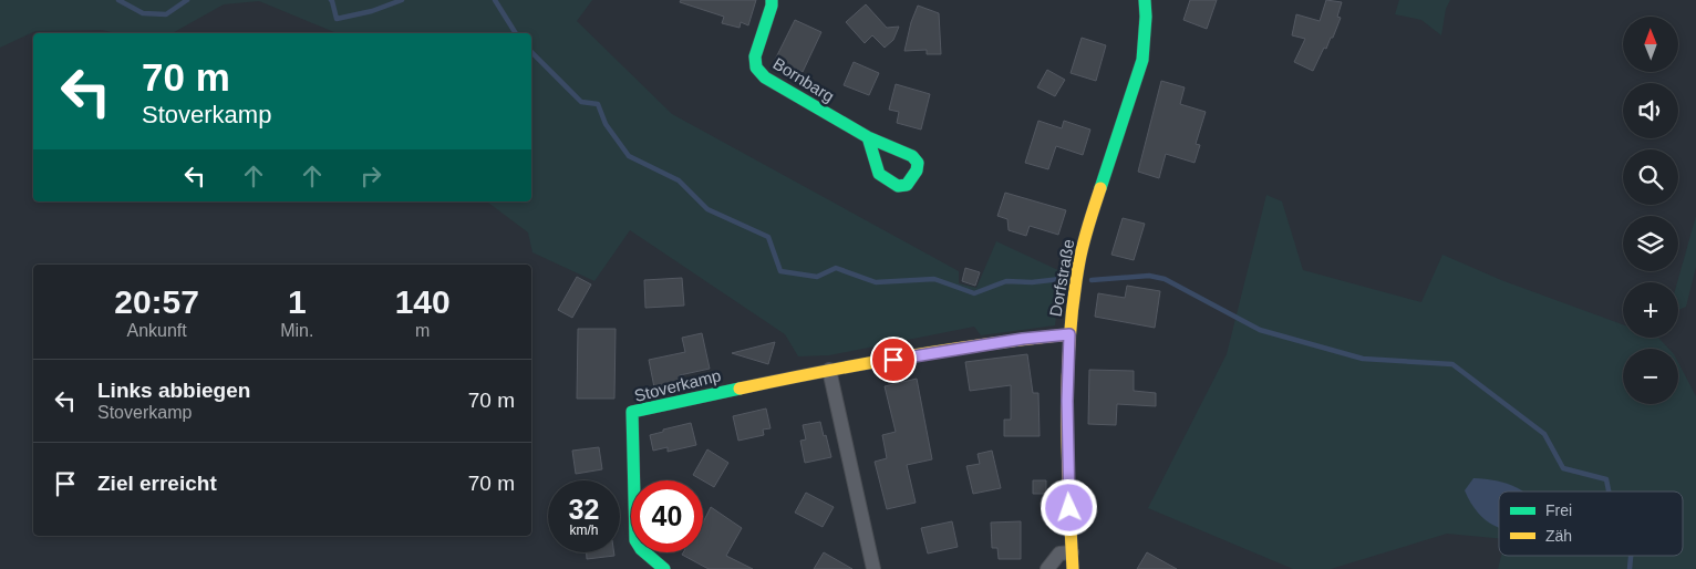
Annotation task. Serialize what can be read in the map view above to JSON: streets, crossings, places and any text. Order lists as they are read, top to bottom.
{
  "streets": {
    "street": ["Bornbarg", "Dorfstraße", "Stoverkamp"]
  },
  "crossings": [
    ["Dorfstraße", "Stoverkamp"]
  ],
  "legend": ["Frei", "Zäh"],
  "north": "top",
  "page": {
    "map_buttons": ["+", "−"],
    "turn": ["70 m", "Stoverkamp"],
    "eta": [
      "20:57",
      "Ankunft",
      "1",
      "Min.",
      "140",
      "m"
    ],
    "list": [
      {
        "name": "Links abbiegen",
        "note": "Stoverkamp",
        "value": "70 m"
      },
      {
        "name": "Ziel erreicht",
        "value": "70 m"
      }
    ],
    "speed": "32 km/h",
    "limit": "40"
  }
}
